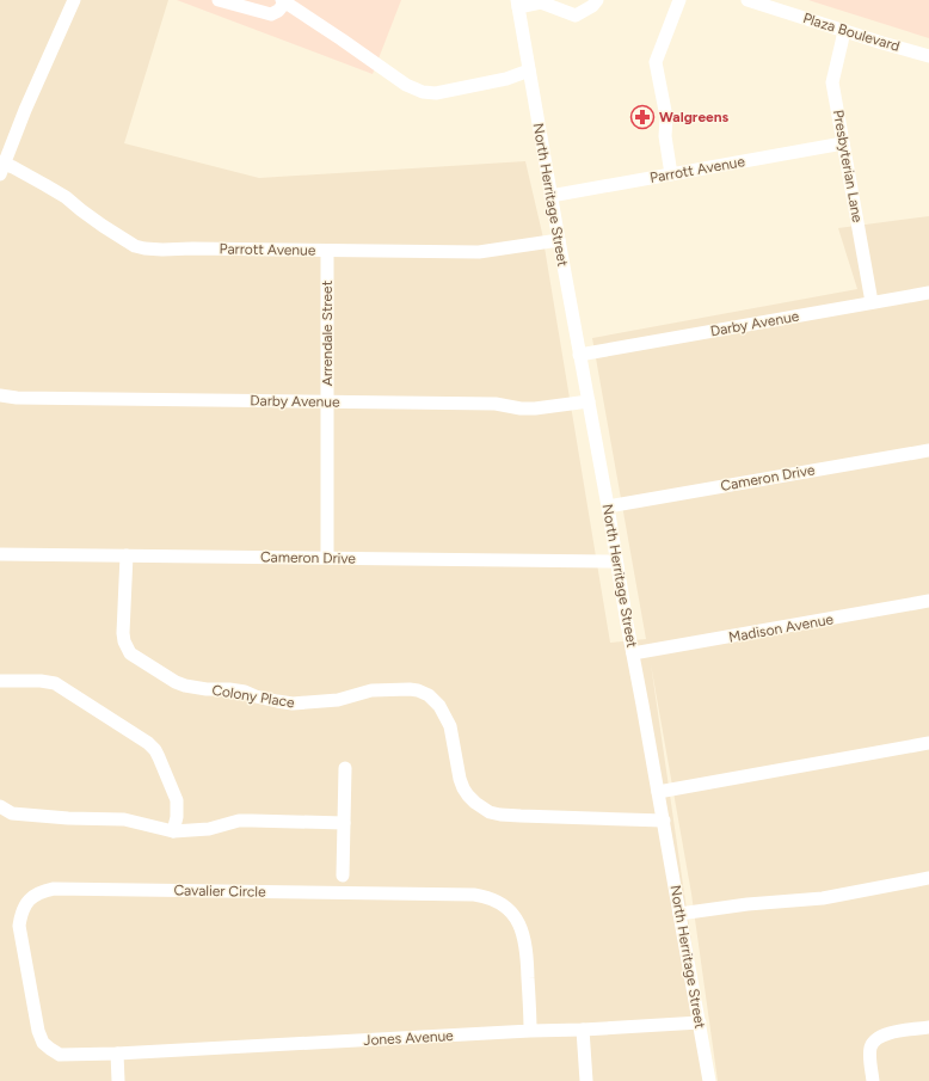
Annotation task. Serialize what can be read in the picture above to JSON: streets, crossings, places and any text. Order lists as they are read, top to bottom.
{
  "streets": {
    "street": [
      "Plaza Boulevard",
      "Presbyterian Lane",
      "Parrott Avenue",
      "North Herritage Street",
      "Darby Avenue",
      "Arrendale Street",
      "Cameron Drive",
      "Madison Avenue",
      "Colony Place",
      "Cavalier Circle",
      "Jones Avenue"
    ]
  },
  "crossings": [
    ["Plaza Boulevard", "Presbyterian Lane"],
    ["Presbyterian Lane", "Parrott Avenue"],
    ["Presbyterian Lane", "Darby Avenue"],
    ["Parrott Avenue", "North Herritage Street"],
    ["Parrott Avenue", "Arrendale Street"],
    ["North Herritage Street", "Darby Avenue"],
    ["North Herritage Street", "Cameron Drive"],
    ["North Herritage Street", "Madison Avenue"],
    ["North Herritage Street", "Colony Place"],
    ["North Herritage Street", "Jones Avenue"],
    ["Darby Avenue", "Arrendale Street"],
    ["Arrendale Street", "Cameron Drive"],
    ["Cameron Drive", "Colony Place"],
    ["Cavalier Circle", "Jones Avenue"]
  ],
  "places": {
    "pharmacy": ["Walgreens"]
  }
}
